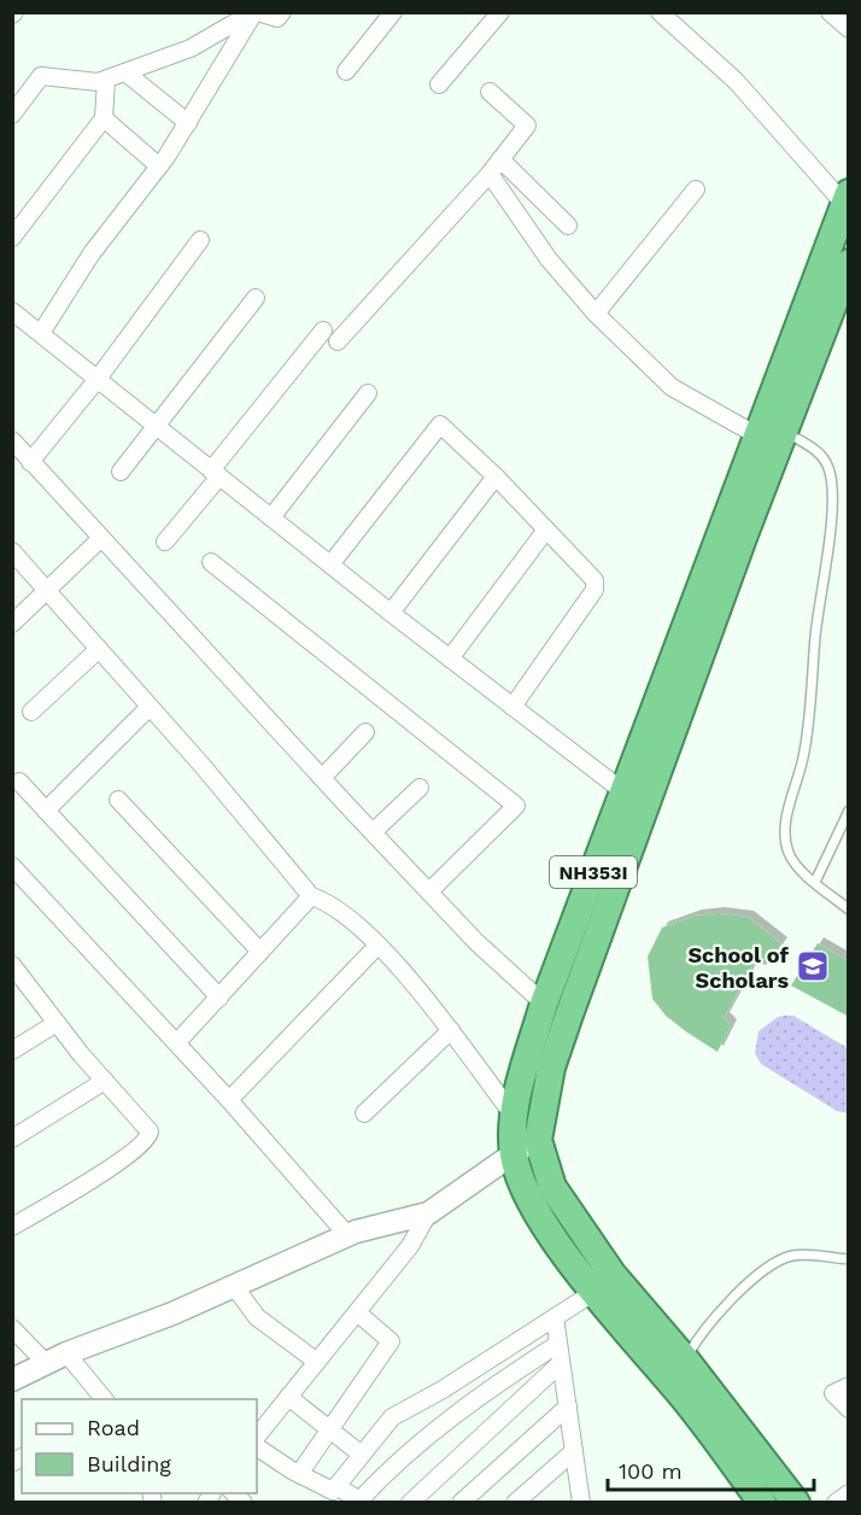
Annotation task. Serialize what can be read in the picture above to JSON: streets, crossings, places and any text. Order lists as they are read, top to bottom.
{
  "streets": {
    "highway": ["NH353I"]
  },
  "places": {
    "school or university": ["School of Scholars"]
  },
  "legend": ["Road", "Building"],
  "scale_bar": "100 m"
}
